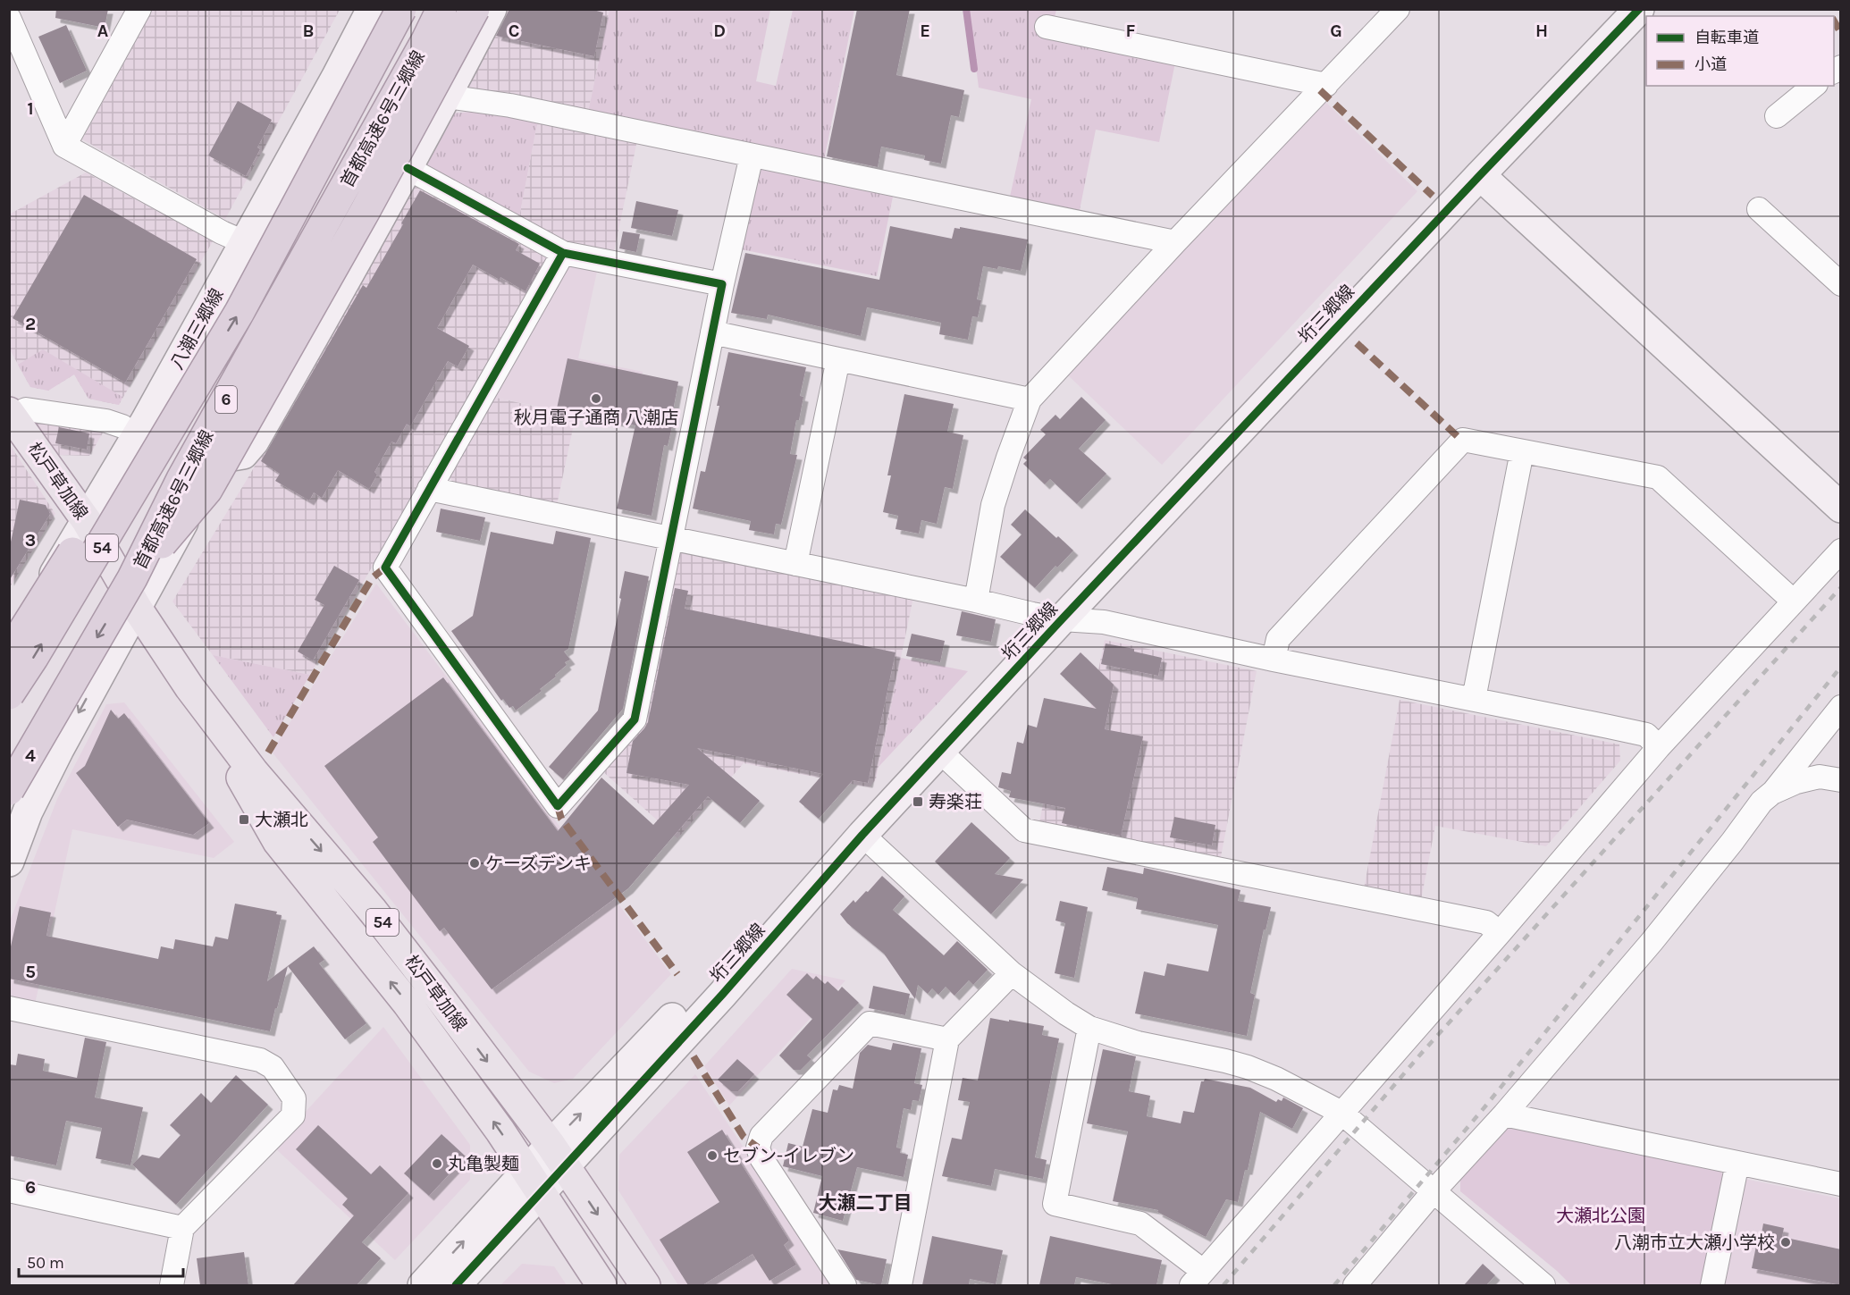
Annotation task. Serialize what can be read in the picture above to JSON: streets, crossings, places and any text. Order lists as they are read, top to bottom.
{
  "streets": {
    "highway": ["首都高速6号三郷線", "6"],
    "main road": ["松戸草加線", "54"],
    "street": ["垳三郷線", "八潮三郷線"]
  },
  "crossings": [
    ["垳三郷線", "松戸草加線"],
    ["八潮三郷線", "松戸草加線"]
  ],
  "districts": ["大瀬二丁目"],
  "parks": ["大瀬北公園"],
  "places": {
    "other": [
      "秋月電子通商 八潮店",
      "ケーズデンキ",
      "セブン-イレブン",
      "丸亀製麺",
      "八潮市立大瀬小学校"
    ],
    "transit": ["寿楽荘", "大瀬北"]
  },
  "legend": ["自転車道", "小道"],
  "scale_bar": "50 m",
  "grid": {
    "columns": [
      "A",
      "B",
      "C",
      "D",
      "E",
      "F",
      "G",
      "H"
    ],
    "rows": [
      "1",
      "2",
      "3",
      "4",
      "5",
      "6"
    ]
  }
}
